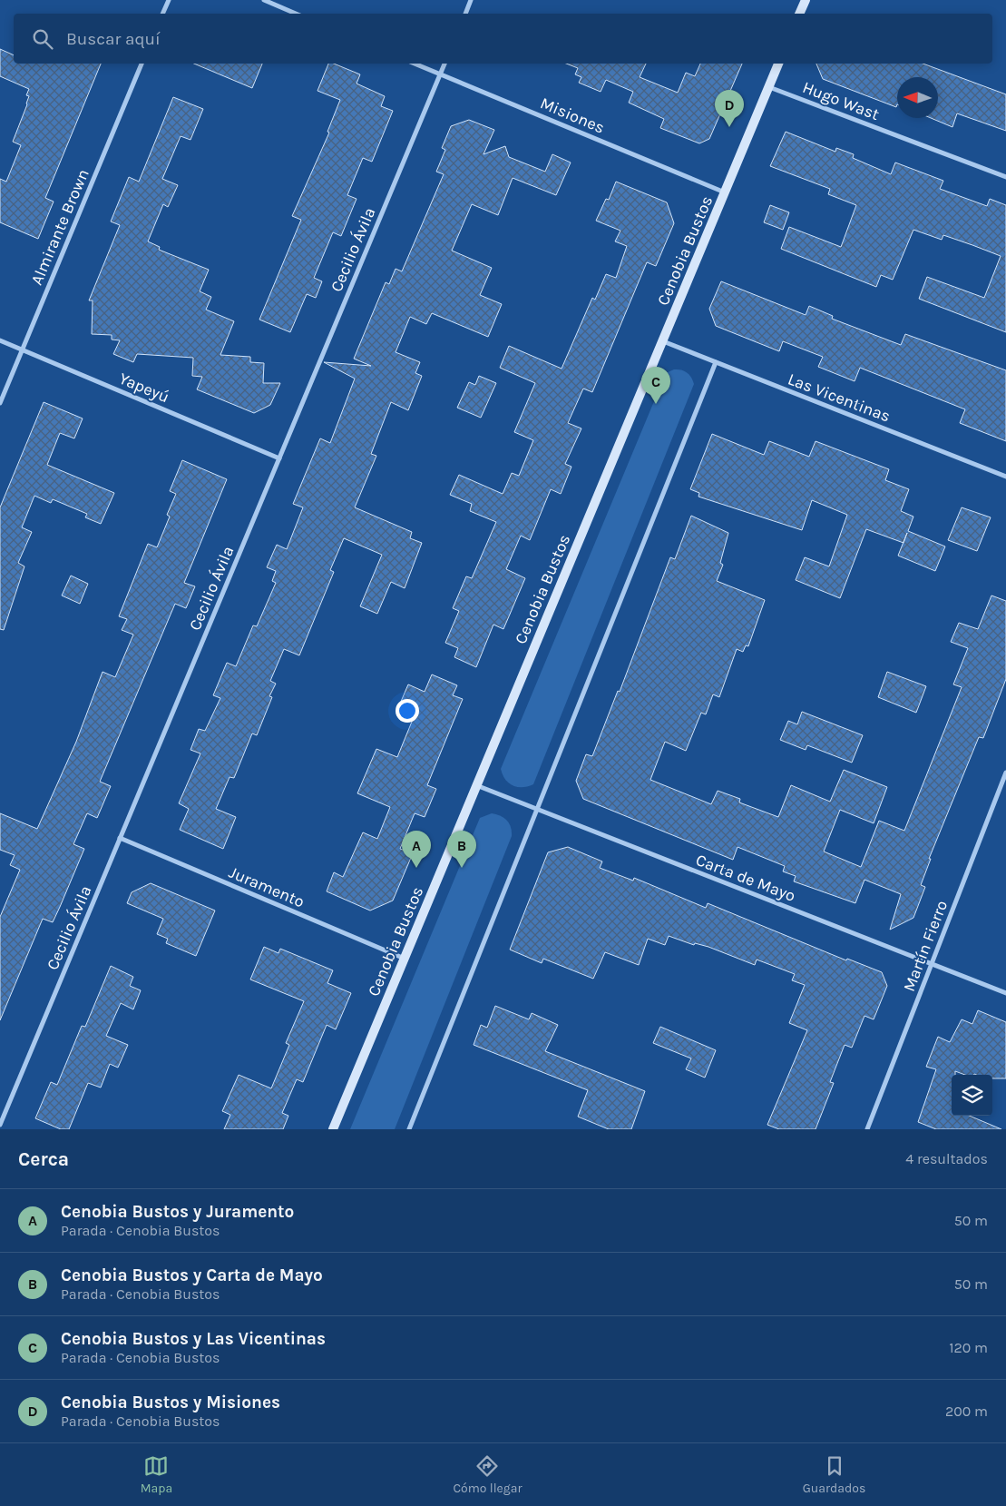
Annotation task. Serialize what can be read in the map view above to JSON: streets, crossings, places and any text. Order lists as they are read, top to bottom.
{
  "streets": {
    "street": [
      "Hugo Wast",
      "Misiones",
      "Almirante Brown",
      "Cecilio Ávila",
      "Cenobia Bustos",
      "Yapeyú",
      "Las Vicentinas",
      "Carta de Mayo",
      "Juramento",
      "Martín Fierro"
    ]
  },
  "crossings": [
    ["Hugo Wast", "Cenobia Bustos"],
    ["Misiones", "Cecilio Ávila"],
    ["Misiones", "Cenobia Bustos"],
    ["Almirante Brown", "Yapeyú"],
    ["Cecilio Ávila", "Yapeyú"],
    ["Cecilio Ávila", "Juramento"],
    ["Cenobia Bustos", "Las Vicentinas"],
    ["Cenobia Bustos", "Carta de Mayo"],
    ["Cenobia Bustos", "Juramento"],
    ["Carta de Mayo", "Martín Fierro"]
  ],
  "north": "left",
  "page": {
    "search": "Buscar aquí",
    "pins": [
      "D",
      "C",
      "A",
      "B"
    ],
    "heading": ["Cerca", "4 resultados"],
    "list": [
      {
        "mark": "A",
        "name": "Cenobia Bustos y Juramento",
        "note": "Parada · Cenobia Bustos",
        "value": "50 m"
      },
      {
        "mark": "B",
        "name": "Cenobia Bustos y Carta de Mayo",
        "note": "Parada · Cenobia Bustos",
        "value": "50 m"
      },
      {
        "mark": "C",
        "name": "Cenobia Bustos y Las Vicentinas",
        "note": "Parada · Cenobia Bustos",
        "value": "120 m"
      },
      {
        "mark": "D",
        "name": "Cenobia Bustos y Misiones",
        "note": "Parada · Cenobia Bustos",
        "value": "200 m"
      }
    ],
    "nav": ["Mapa", "Cómo llegar", "Guardados"]
  }
}
